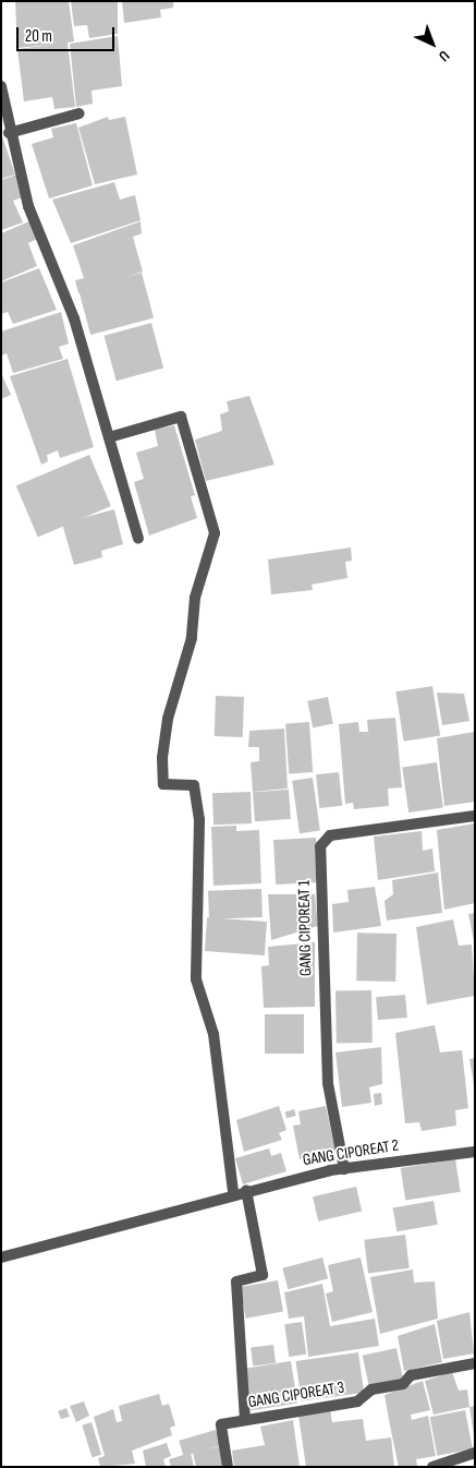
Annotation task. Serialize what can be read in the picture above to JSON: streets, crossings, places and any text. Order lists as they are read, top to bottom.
{
  "streets": {
    "street": ["GANG CIPOREAT 1", "GANG CIPOREAT 2", "GANG CIPOREAT 3"]
  },
  "crossings": [
    ["GANG CIPOREAT 1", "GANG CIPOREAT 2"]
  ],
  "scale_bar": "20 m",
  "north": "bottom right"
}
